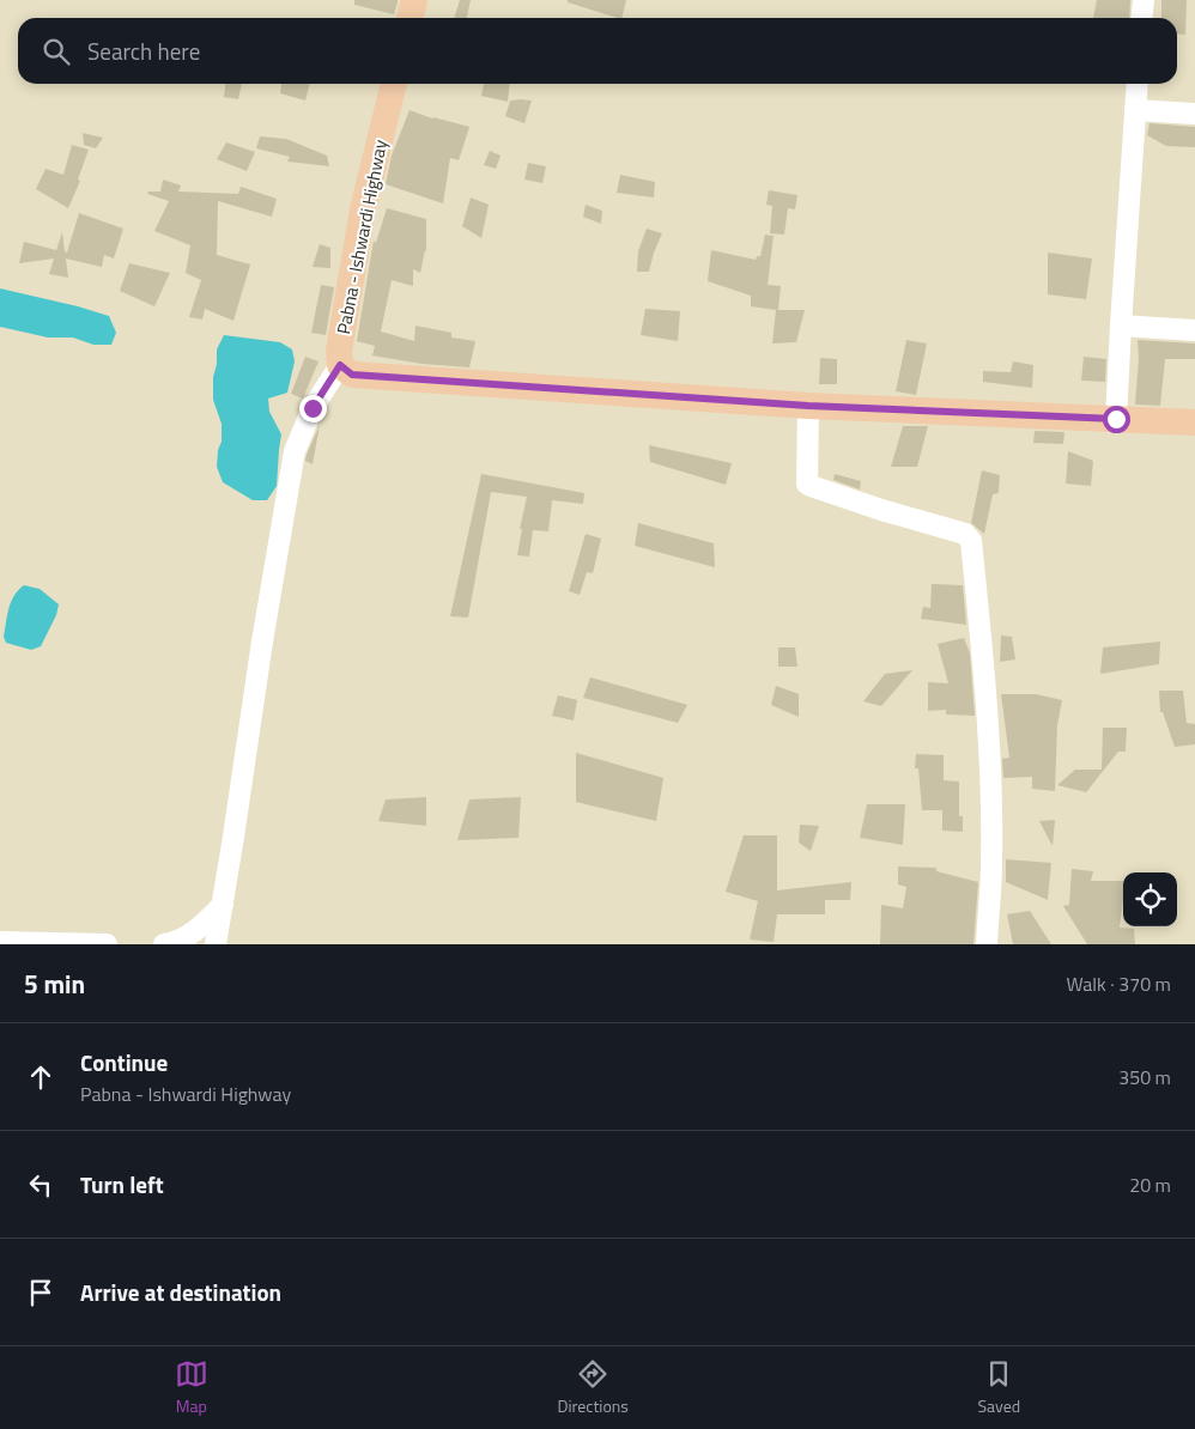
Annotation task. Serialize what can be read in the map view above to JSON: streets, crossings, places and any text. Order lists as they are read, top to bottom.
{
  "streets": {
    "main road": ["Pabna - Ishwardi Highway"]
  },
  "page": {
    "search": "Search here",
    "heading": ["5 min", "Walk · 370 m"],
    "list": [
      ["Continue", "Pabna - Ishwardi Highway", "350 m"],
      ["Turn left", "20 m"],
      "Arrive at destination"
    ],
    "nav": ["Map", "Directions", "Saved"]
  }
}
